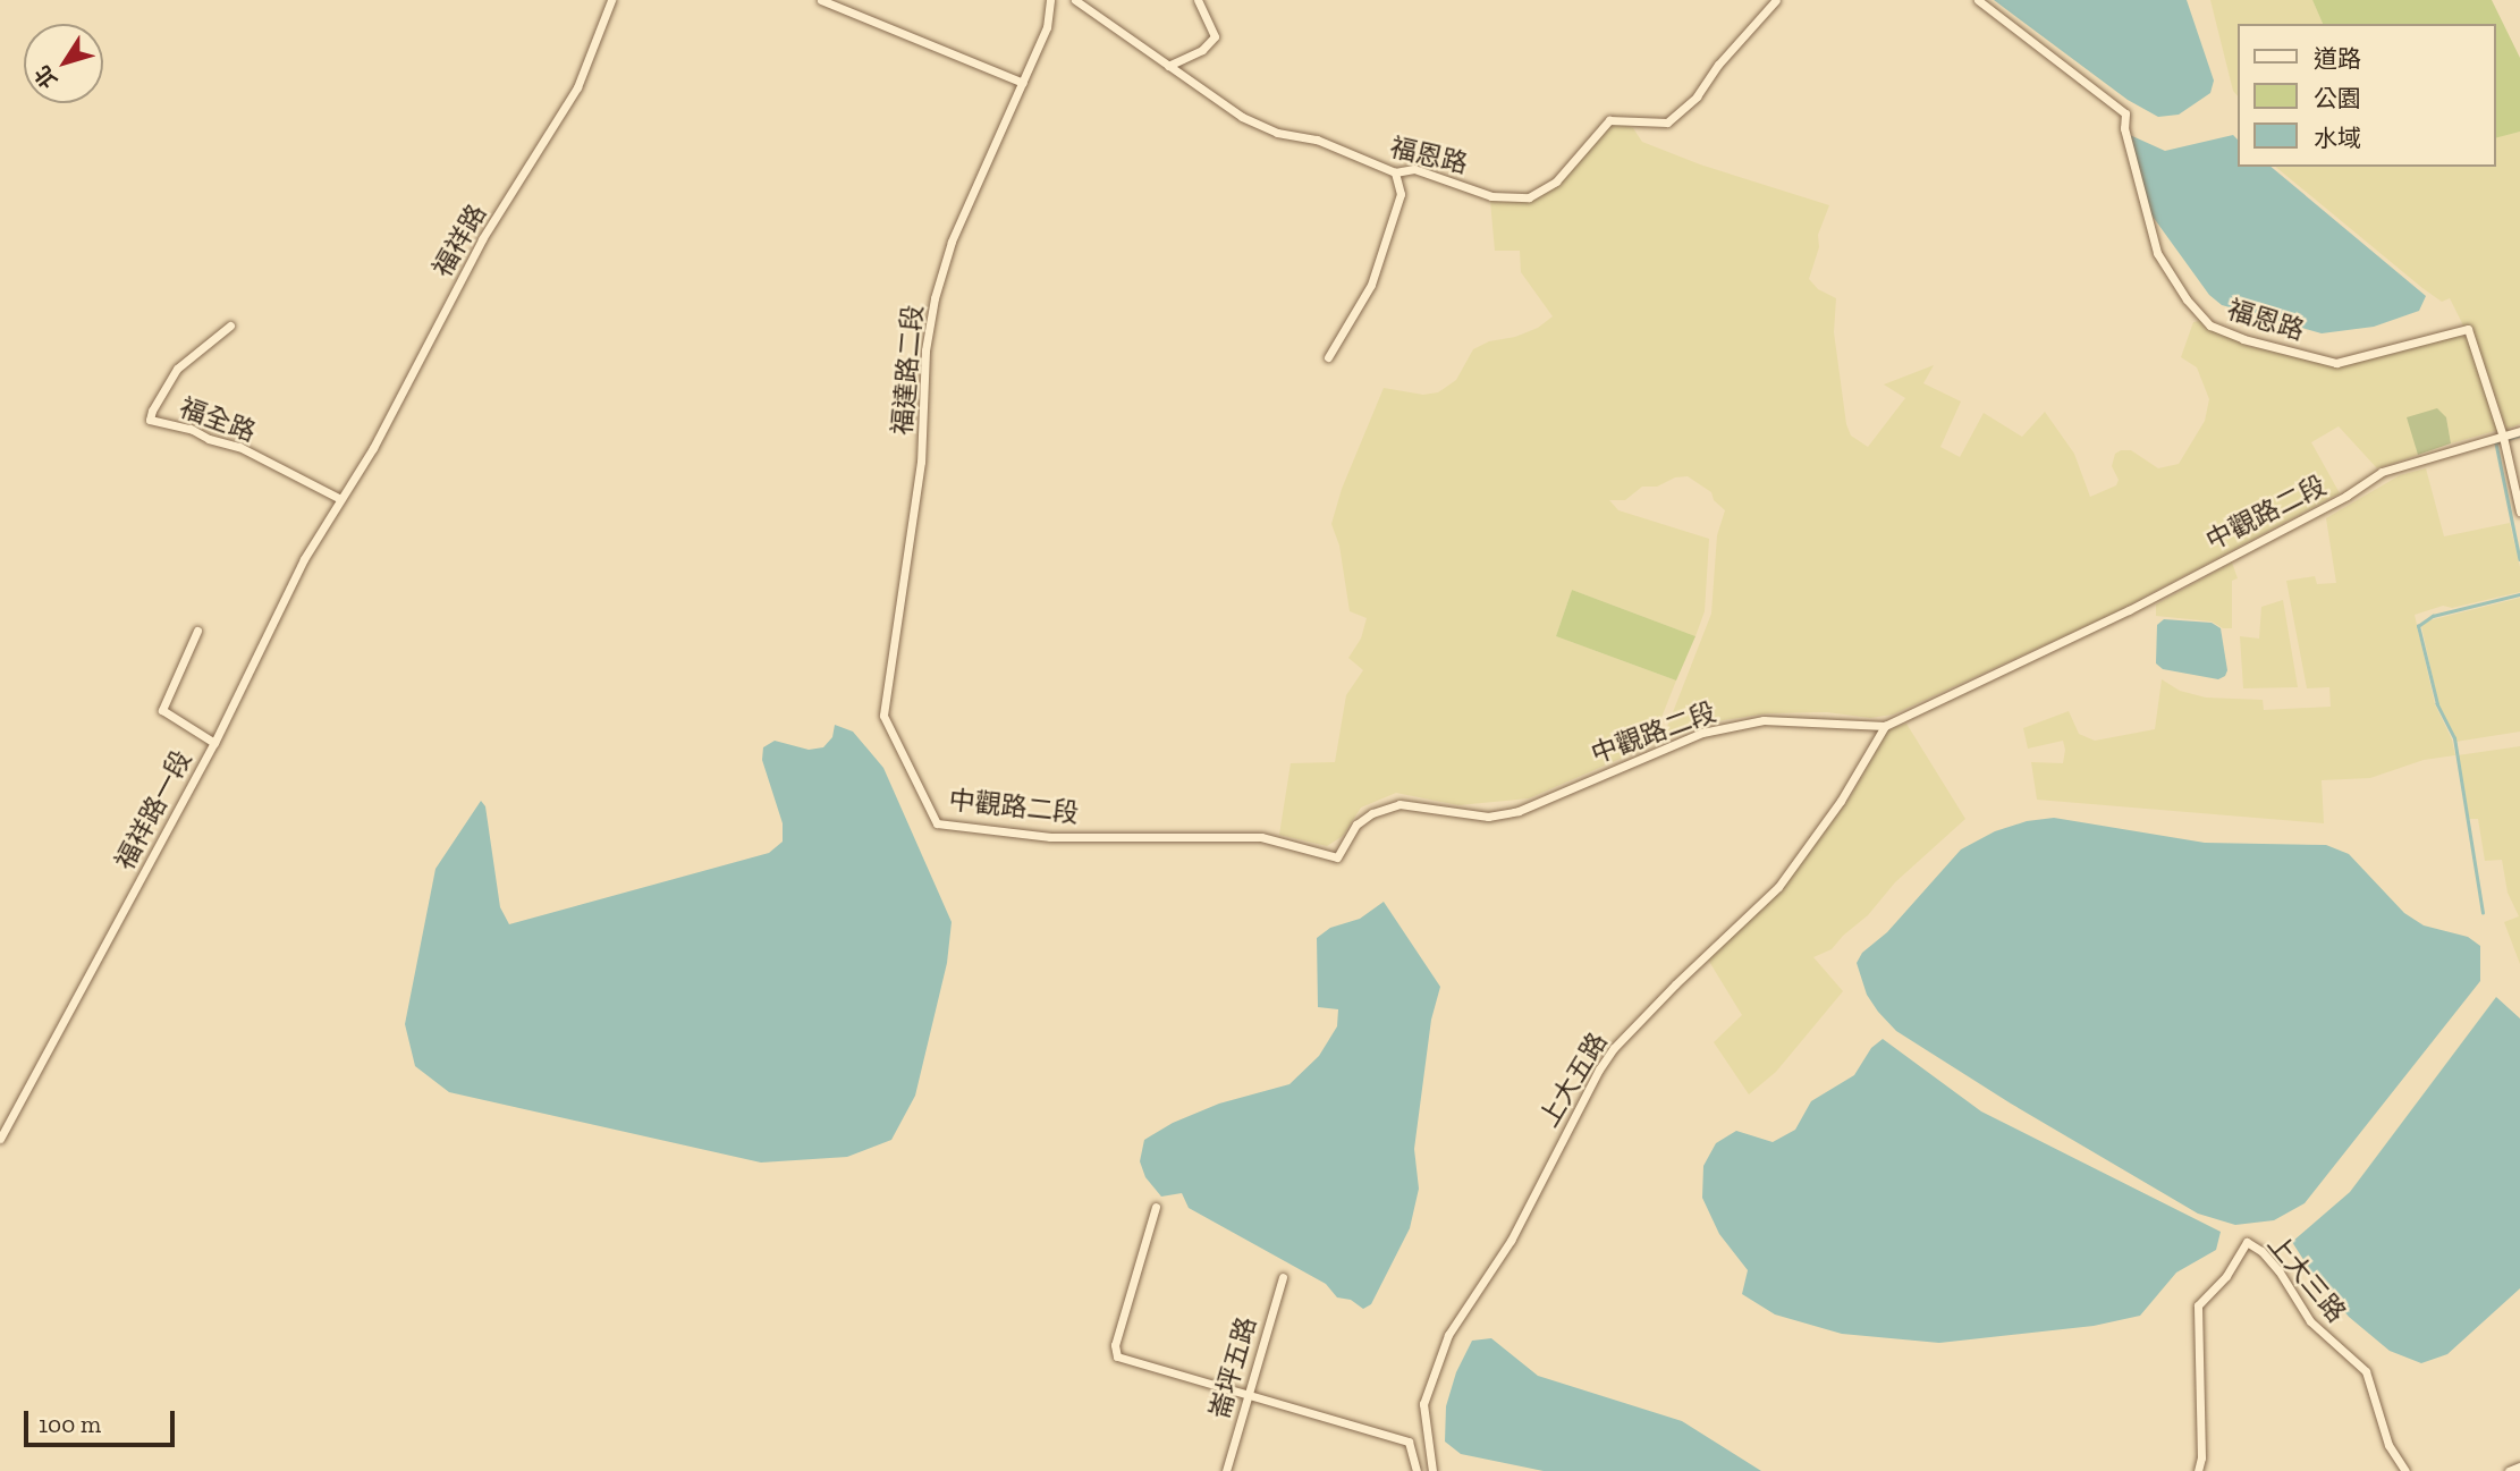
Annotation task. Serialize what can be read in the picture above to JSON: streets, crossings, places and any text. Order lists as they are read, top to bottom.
{
  "streets": {
    "street": [
      "福恩路",
      "福祥路",
      "福達路二段",
      "福全路",
      "中觀路二段",
      "福祥路一段",
      "上大五路",
      "上大三路",
      "崙坪五路"
    ]
  },
  "crossings": [
    ["福恩路", "中觀路二段"],
    ["福祥路", "福全路"],
    ["福祥路", "福祥路一段"],
    ["福達路二段", "中觀路二段"],
    ["福全路", "福祥路一段"],
    ["中觀路二段", "上大五路"]
  ],
  "legend": ["道路", "公園", "水域"],
  "scale_bar": "100 m",
  "north": "bottom left"
}
